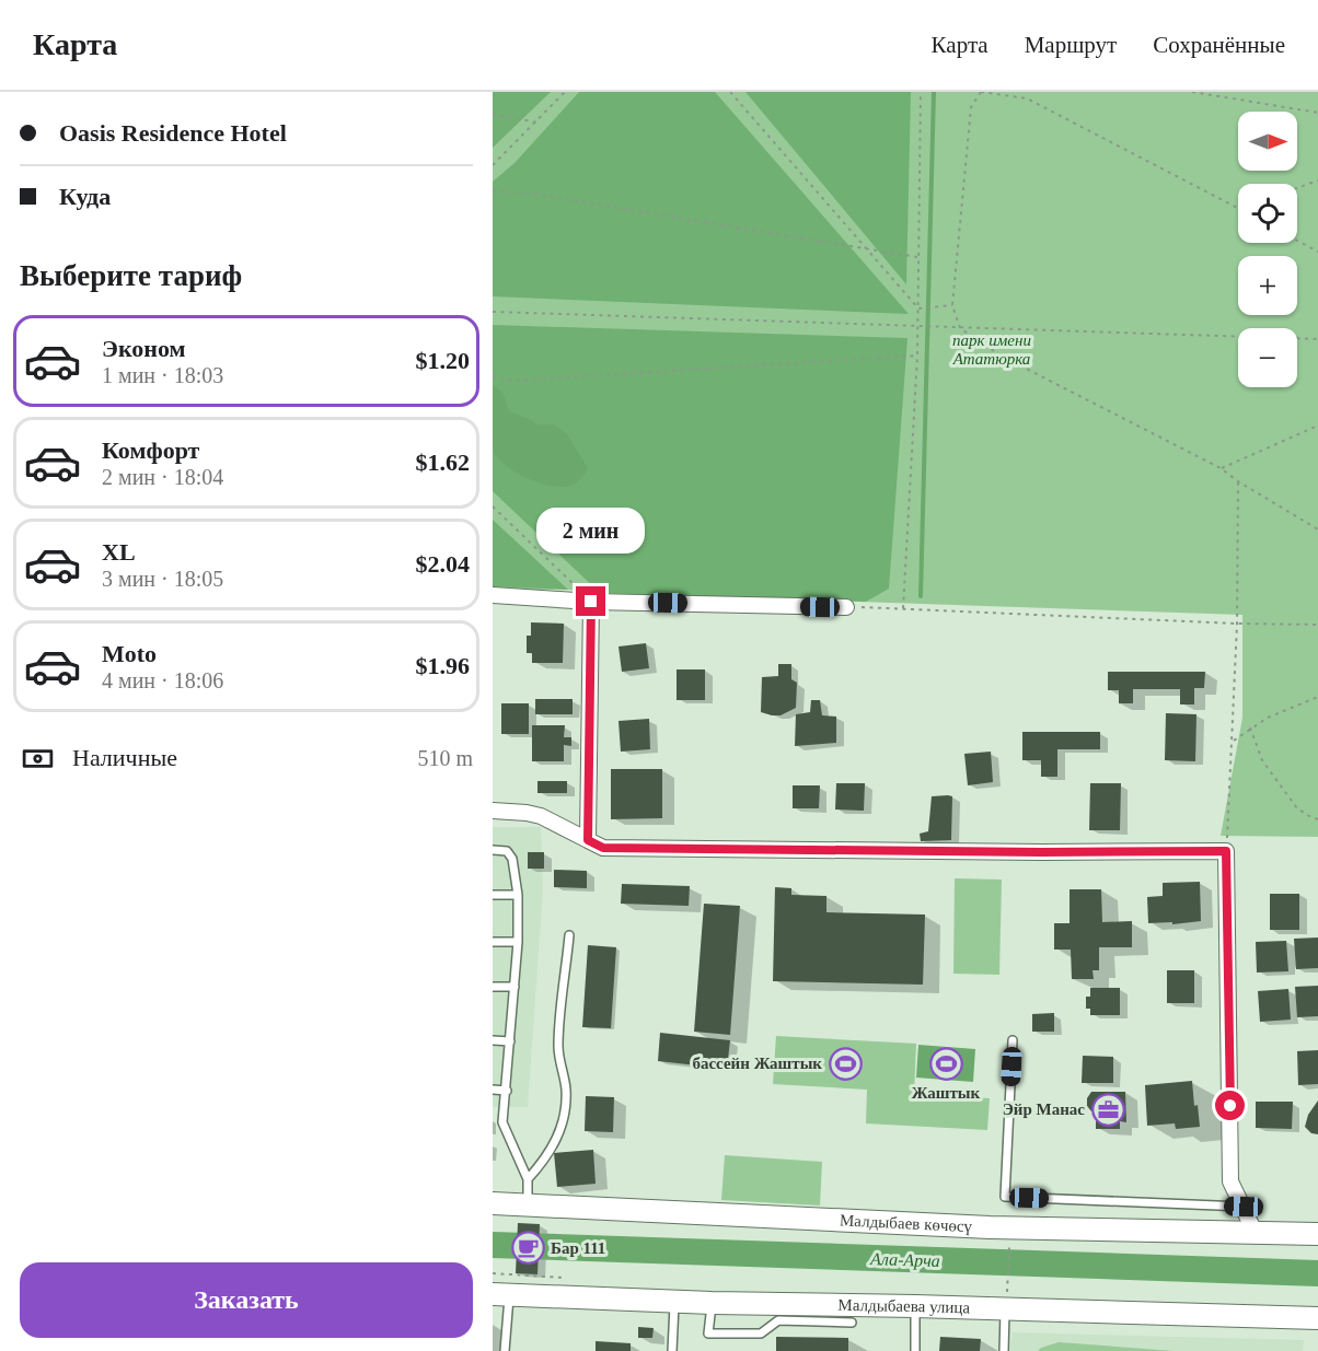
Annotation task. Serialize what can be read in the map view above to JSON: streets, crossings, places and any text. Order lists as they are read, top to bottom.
{
  "streets": {
    "street": ["Малдыбаев көчөсү", "Малдыбаева улица"]
  },
  "water": ["Ала-Арча"],
  "parks": ["парк имени Ататюрка"],
  "places": {
    "sports": ["бассейн Жаштык", "Жаштык"],
    "office": ["Эйр Манас"],
    "cafe": ["Бар 111"]
  },
  "north": "right",
  "page": {
    "header": "Карта",
    "nav": ["Карта", "Маршрут", "Сохранённые"],
    "banner": ["Oasis Residence Hotel", "Куда"],
    "map_buttons": ["+", "−"],
    "heading": "Выберите тариф",
    "list": [
      {
        "name": "Эконом",
        "note": "1 мин · 18:03",
        "value": "$1.20"
      },
      {
        "name": "Комфорт",
        "note": "2 мин · 18:04",
        "value": "$1.62"
      },
      {
        "name": "XL",
        "note": "3 мин · 18:05",
        "value": "$2.04"
      },
      {
        "name": "Moto",
        "note": "4 мин · 18:06",
        "value": "$1.96"
      }
    ],
    "bubble": "2 мин",
    "pay": ["Наличные", "510 m"],
    "buttons": "Заказать"
  }
}
